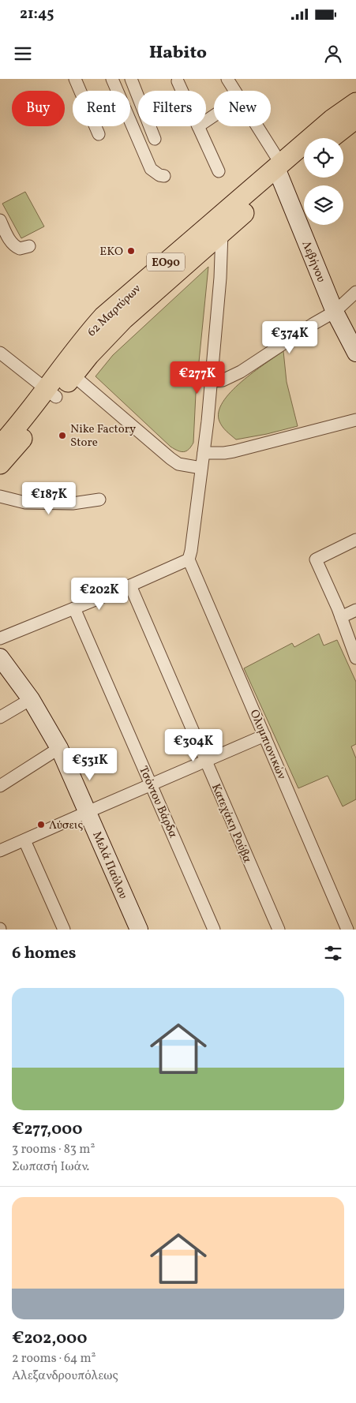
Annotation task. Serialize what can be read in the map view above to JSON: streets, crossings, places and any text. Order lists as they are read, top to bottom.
{
  "streets": {
    "main road": ["ΕΟ90", "62 Μαρτύρων"],
    "street": [
      "Λεβήνου",
      "Ολυμπιονικών",
      "Τσόντου Βάρδα",
      "Κατεχάκη Ρούβα",
      "Μελά Παύλου"
    ]
  },
  "crossings": [
    ["Λεβήνου", "62 Μαρτύρων"]
  ],
  "places": ["ΕΚΟ", "Nike Factory Store", "Λύσεις"],
  "page": {
    "status": "21:45",
    "header": "Habito",
    "chip": [
      "Buy",
      "Rent",
      "Filters",
      "New"
    ],
    "price": [
      "€374K",
      "€277K",
      "€187K",
      "€202K",
      "€304K",
      "€531K"
    ],
    "heading": "6 homes",
    "list": [
      {
        "name": "€277,000",
        "note": "3 rooms · 83 m² · Σωπασή Ιωάν."
      },
      {
        "name": "€202,000",
        "note": "2 rooms · 64 m² · Αλεξανδρουπόλεως"
      }
    ]
  }
}
